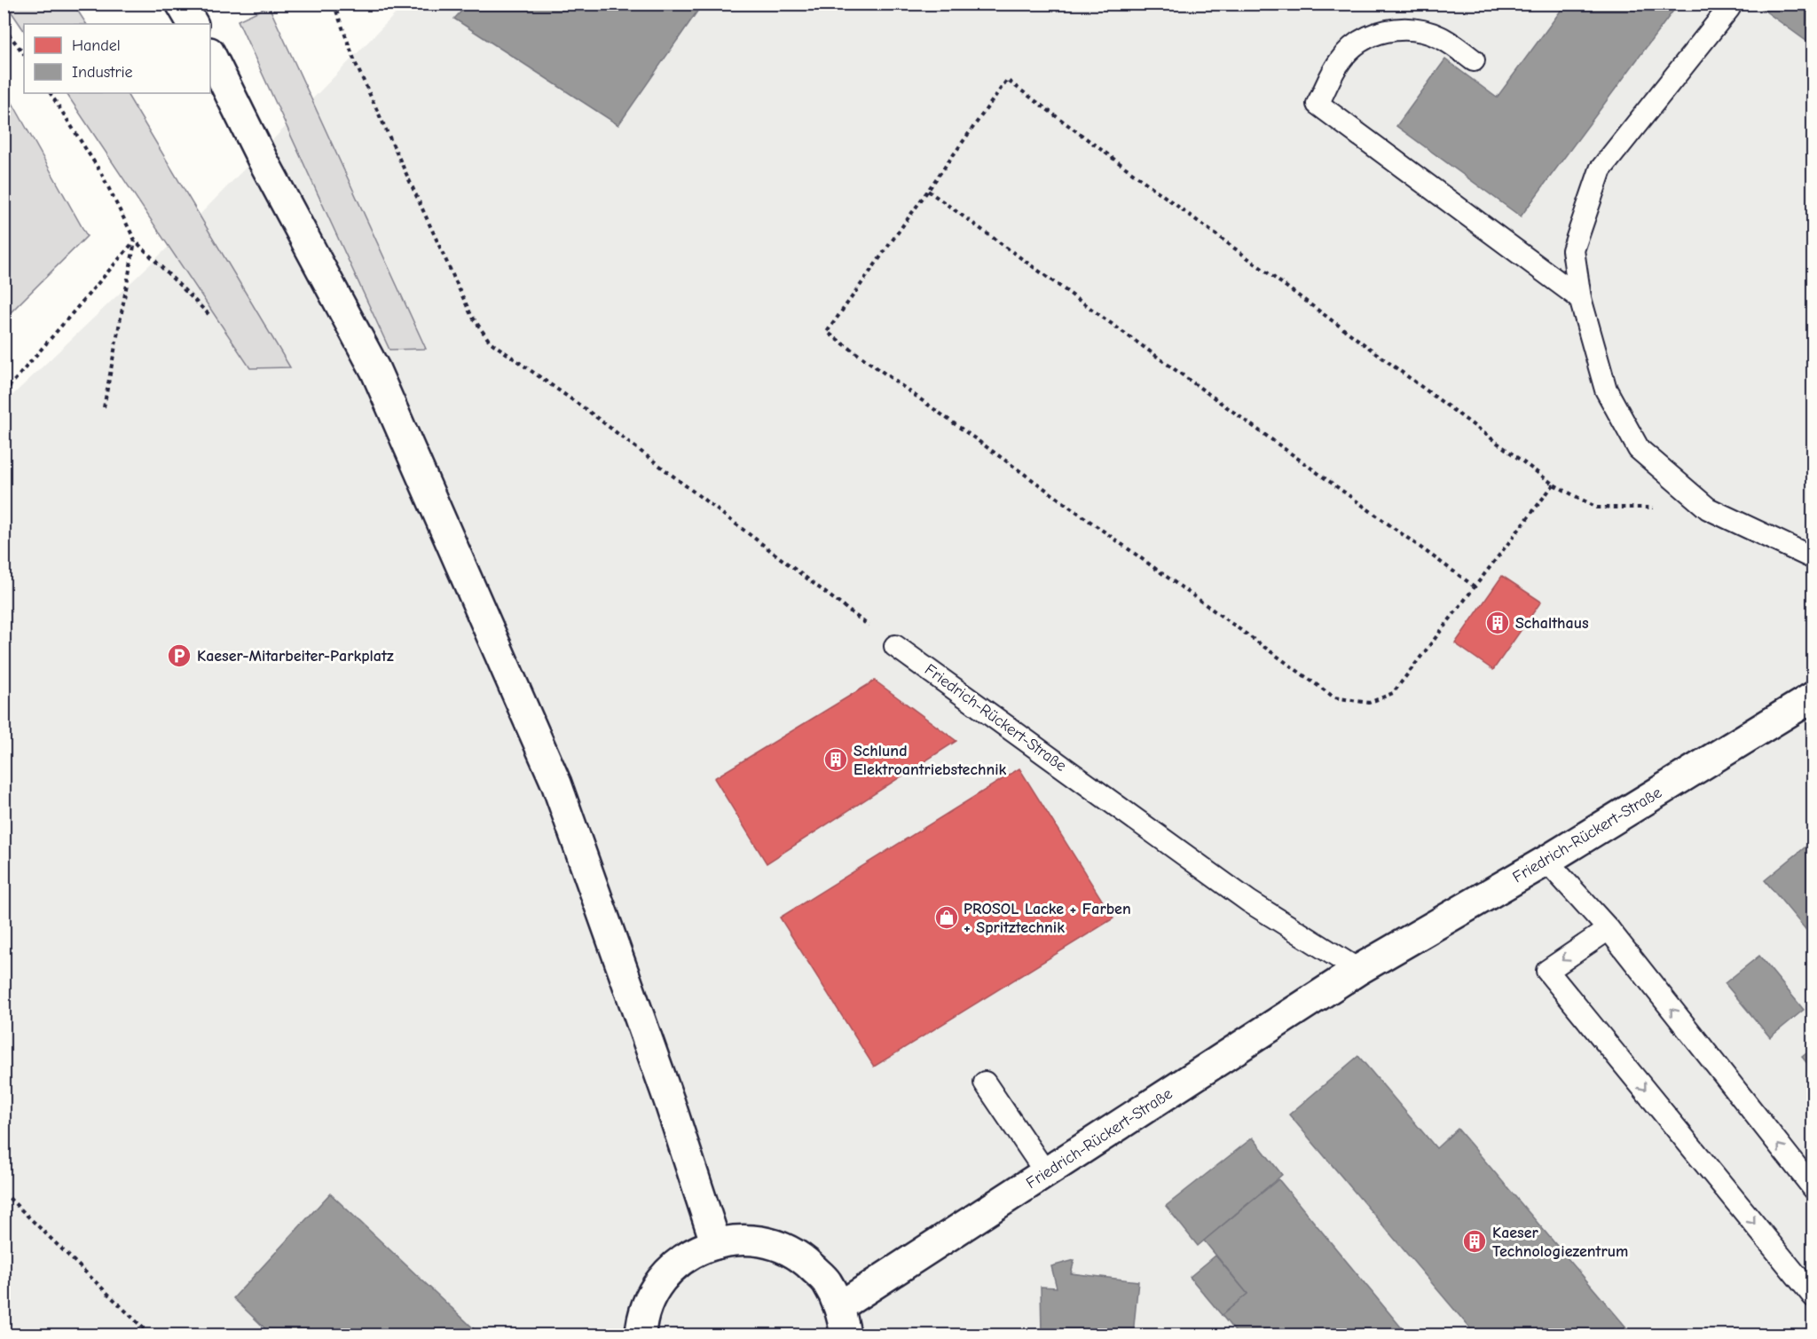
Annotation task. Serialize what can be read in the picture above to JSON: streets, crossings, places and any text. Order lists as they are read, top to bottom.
{
  "streets": {
    "main road": ["Friedrich-Rückert-Straße"]
  },
  "places": {
    "building": ["Schalthaus", "Schlund Elektroantriebstechnik", "Kaeser Technologiezentrum"],
    "parking": ["Kaeser-Mitarbeiter-Parkplatz"],
    "shop": ["PROSOL Lacke + Farben + Spritztechnik"]
  },
  "legend": ["Handel", "Industrie"]
}
